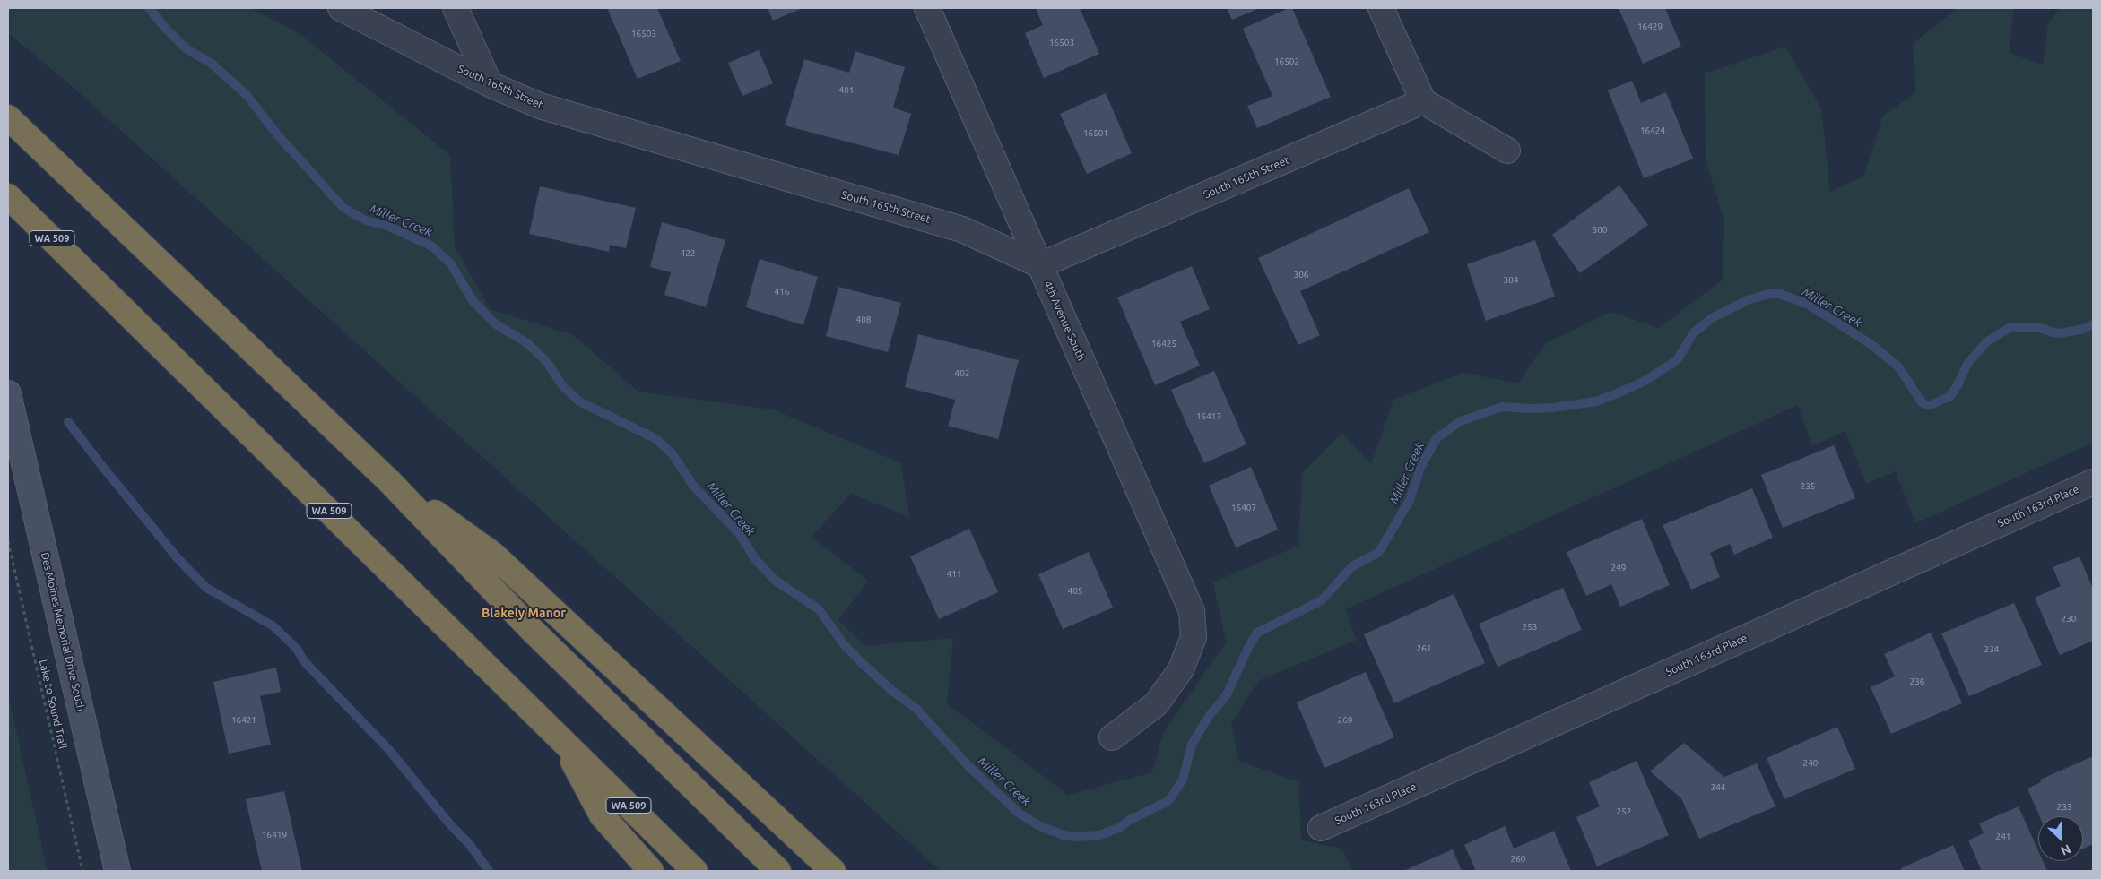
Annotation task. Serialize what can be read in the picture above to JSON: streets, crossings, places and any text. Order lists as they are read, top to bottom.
{
  "streets": {
    "highway": ["WA 509"],
    "main road": ["Des Moines Memorial Drive South"],
    "street": ["South 165th Street", "4th Avenue South", "South 163rd Place"],
    "path": ["Lake to Sound Trail"]
  },
  "crossings": [
    ["South 165th Street", "4th Avenue South"]
  ],
  "districts": ["Blakely Manor"],
  "water": ["Miller Creek"],
  "house_numbers": [
    "16429",
    "16503",
    "16503",
    "16502",
    "401",
    "16424",
    "16501",
    "300",
    "422",
    "306",
    "304",
    "416",
    "408",
    "16425",
    "402",
    "16417",
    "235",
    "16407",
    "249",
    "411",
    "405",
    "230",
    "253",
    "261",
    "234",
    "236",
    "16421",
    "269",
    "240",
    "244",
    "233",
    "252",
    "16419",
    "241",
    "260"
  ],
  "north": "bottom right"
}
